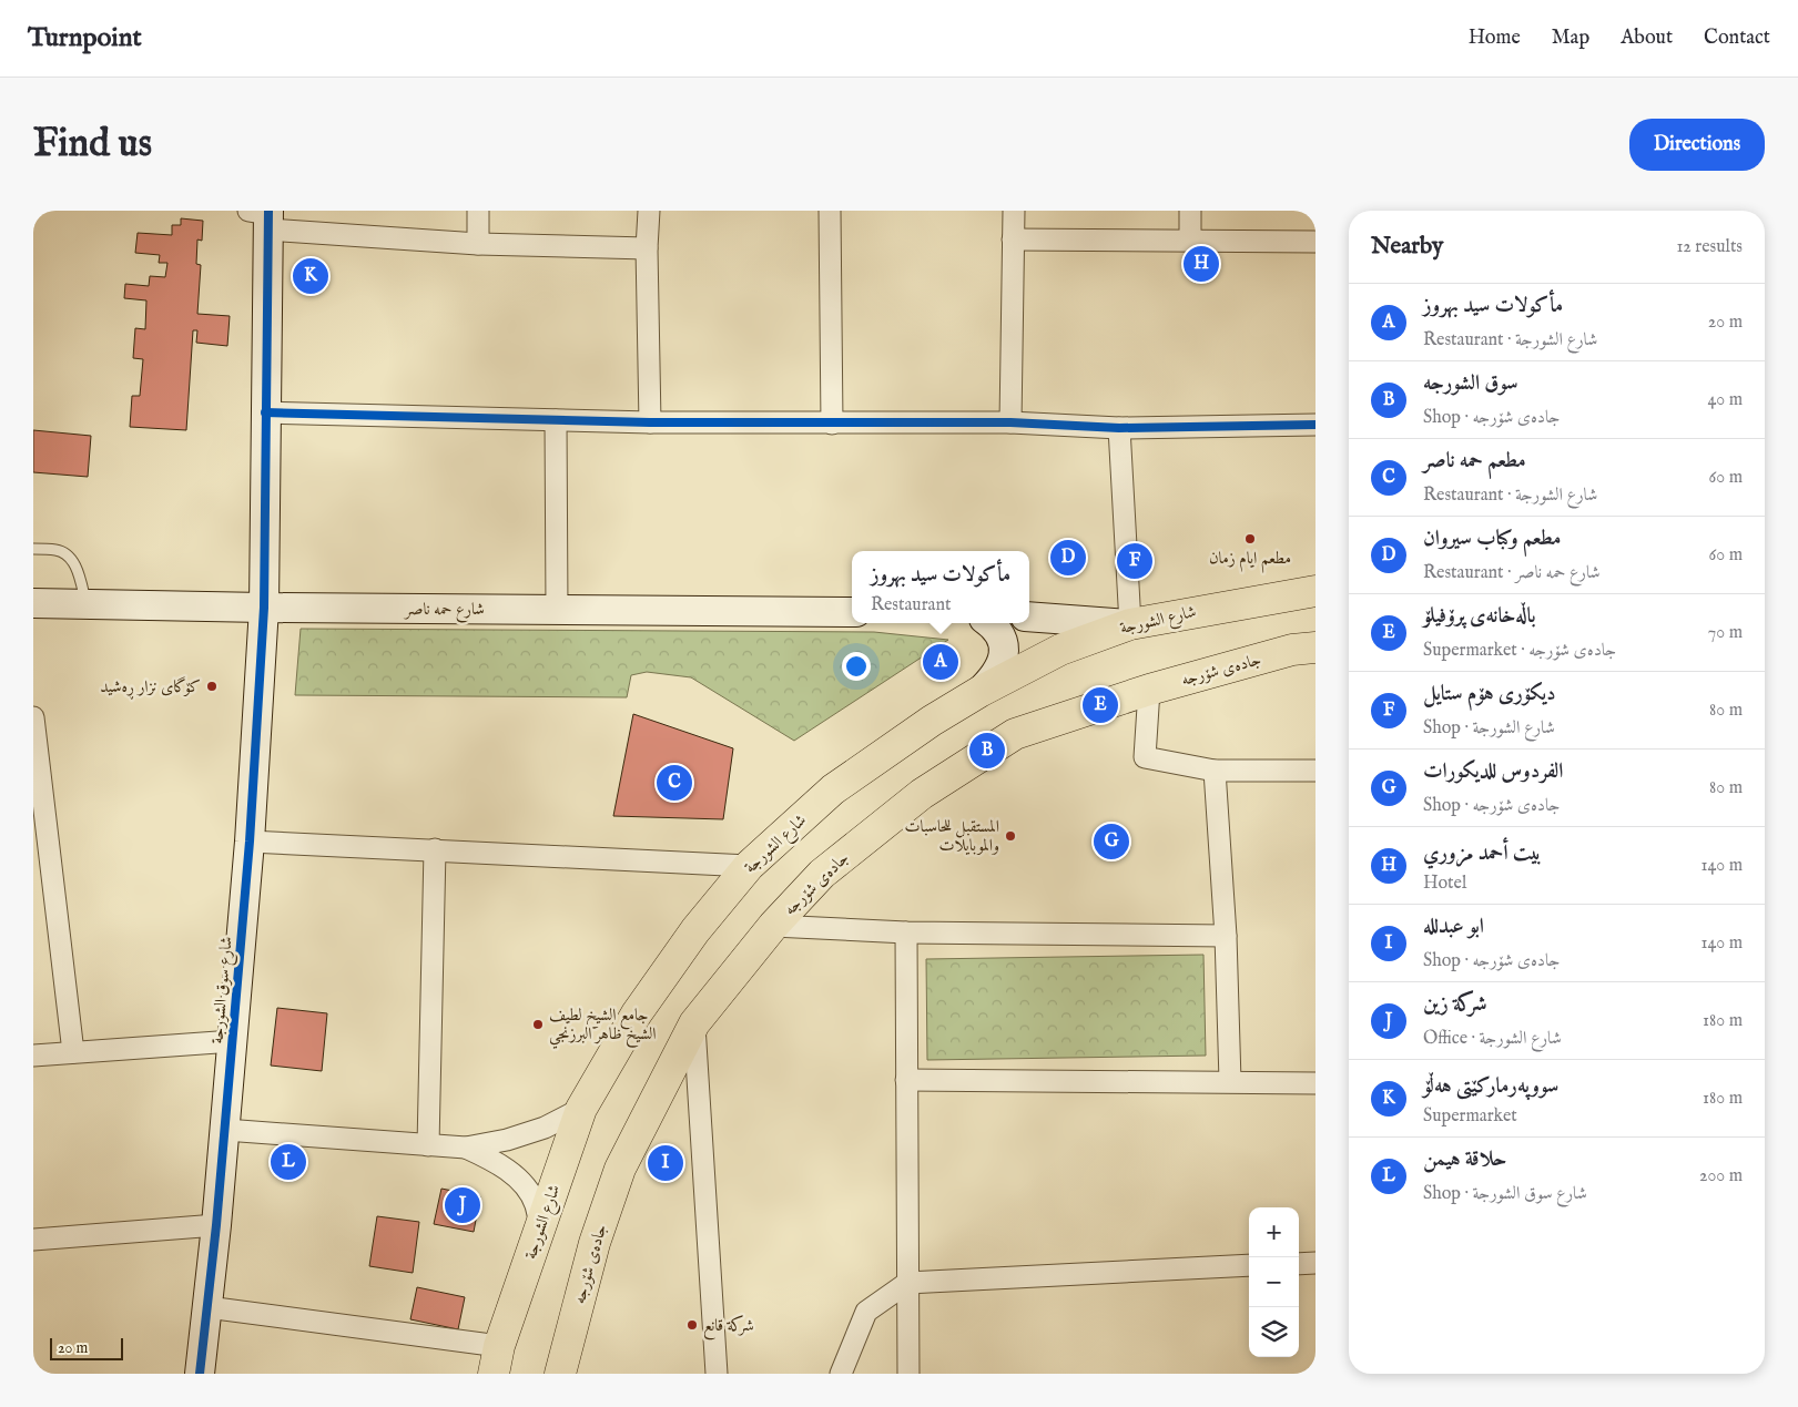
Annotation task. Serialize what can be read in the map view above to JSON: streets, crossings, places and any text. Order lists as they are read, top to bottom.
{
  "streets": {
    "main road": ["شارع الشورجة", "جادەی شۆرجە"],
    "street": ["شارع حمه ناصر", "شارع سوق الشورجة"]
  },
  "crossings": [
    ["شارع حمه ناصر", "شارع سوق الشورجة"]
  ],
  "places": [
    "مطعم ايام زمان",
    "کۆگای نزار ڕەشید",
    "المستقبل للحاسبات والموبايلات",
    "جامع الشيخ لطيف الشيخ ظاهر البرزنجي",
    "شركة قانع"
  ],
  "scale_bar": "20 m",
  "page": {
    "header": "Turnpoint",
    "nav": [
      "Home",
      "Map",
      "About",
      "Contact"
    ],
    "buttons": "Directions",
    "title": "Find us",
    "heading": ["Nearby", "12 results"],
    "pins": [
      "H",
      "K",
      "D",
      "F",
      "A",
      "E",
      "B",
      "C",
      "G",
      "L",
      "I",
      "J"
    ],
    "list": [
      {
        "mark": "A",
        "name": "مأكولات سيد بهروز",
        "note": "Restaurant · شارع الشورجة",
        "value": "20 m"
      },
      {
        "mark": "B",
        "name": "سوق الشورجه",
        "note": "Shop · جادەی شۆرجە",
        "value": "40 m"
      },
      {
        "mark": "C",
        "name": "مطعم حمه ناصر",
        "note": "Restaurant · شارع الشورجة",
        "value": "60 m"
      },
      {
        "mark": "D",
        "name": "مطعم وكباب سيروان",
        "note": "Restaurant · شارع حمه ناصر",
        "value": "60 m"
      },
      {
        "mark": "E",
        "name": "باڵەخانەی پرۆفیلۆ",
        "note": "Supermarket · جادەی شۆرجە",
        "value": "70 m"
      },
      {
        "mark": "F",
        "name": "دیکۆری هۆم ستایل",
        "note": "Shop · شارع الشورجة",
        "value": "80 m"
      },
      {
        "mark": "G",
        "name": "الفردوس للديكورات",
        "note": "Shop · جادەی شۆرجە",
        "value": "80 m"
      },
      {
        "mark": "H",
        "name": "بيت أحمد مزوري",
        "note": "Hotel",
        "value": "140 m"
      },
      {
        "mark": "I",
        "name": "ابو عبدلله",
        "note": "Shop · جادەی شۆرجە",
        "value": "140 m"
      },
      {
        "mark": "J",
        "name": "شركة زين",
        "note": "Office · شارع الشورجة",
        "value": "180 m"
      },
      {
        "mark": "K",
        "name": "سووپەرمارکێتی هەڵۆ",
        "note": "Supermarket",
        "value": "180 m"
      },
      {
        "mark": "L",
        "name": "حلاقة هيمن",
        "note": "Shop · شارع سوق الشورجة",
        "value": "200 m"
      }
    ],
    "popup": ["مأكولات سيد بهروز", "Restaurant"],
    "map_buttons": ["+", "−"],
    "scale": "20 m"
  }
}
